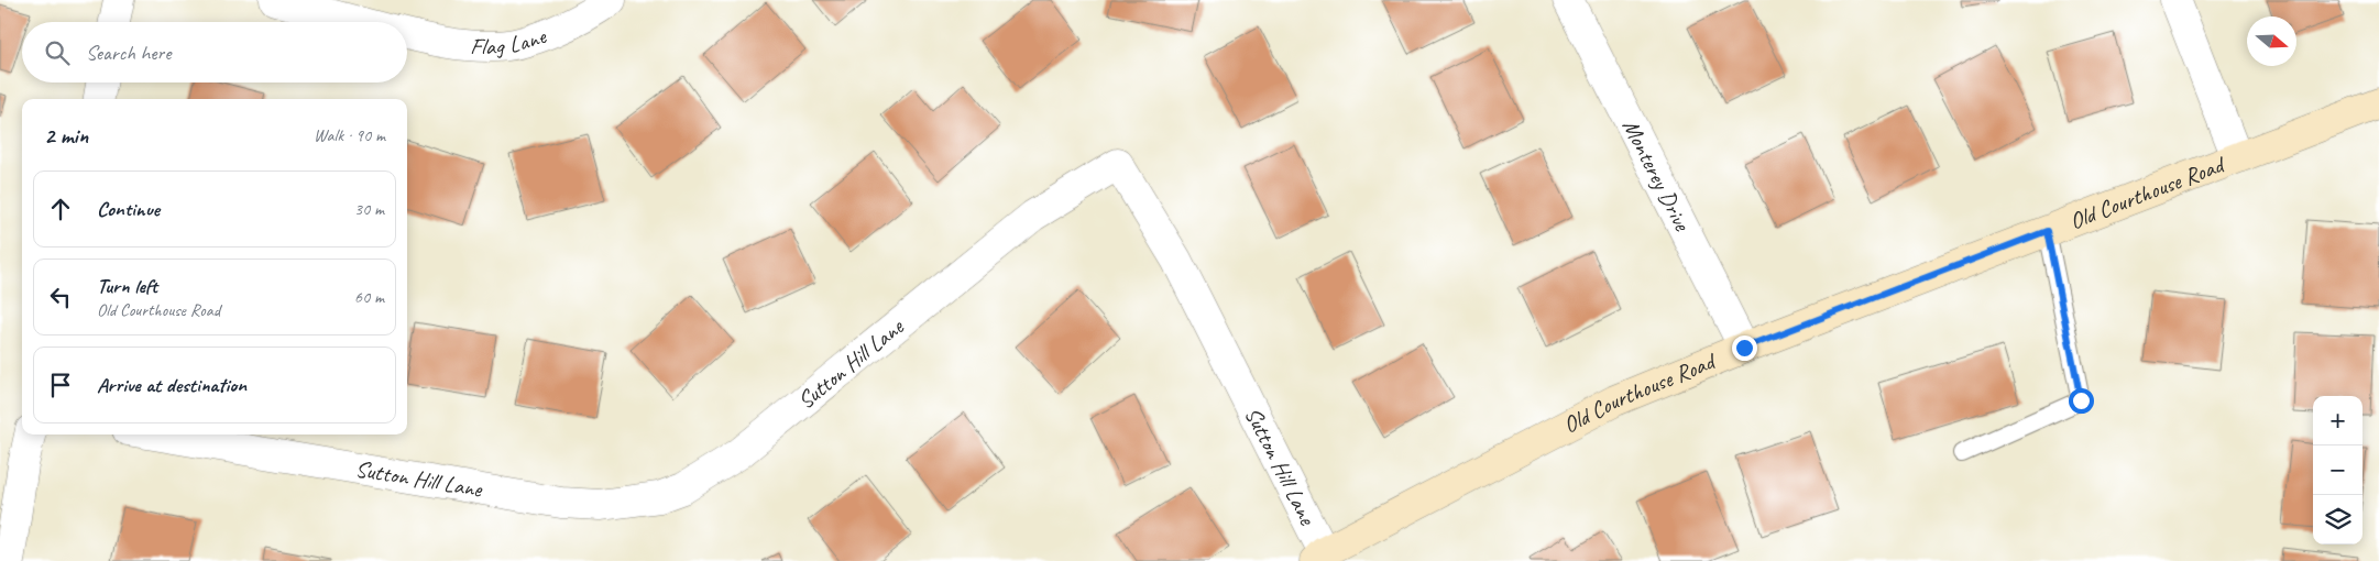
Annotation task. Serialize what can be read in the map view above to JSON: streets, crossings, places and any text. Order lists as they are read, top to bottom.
{
  "streets": {
    "street": [
      "Flag Lane",
      "Monterey Drive",
      "Old Courthouse Road",
      "Sutton Hill Lane"
    ]
  },
  "crossings": [
    ["Monterey Drive", "Old Courthouse Road"],
    ["Old Courthouse Road", "Sutton Hill Lane"]
  ],
  "north": "right",
  "page": {
    "search": "Search here",
    "heading": ["2 min", "Walk · 90 m"],
    "list": [
      ["Continue", "30 m"],
      ["Turn left", "Old Courthouse Road", "60 m"],
      "Arrive at destination"
    ],
    "map_buttons": ["+", "−"]
  }
}
